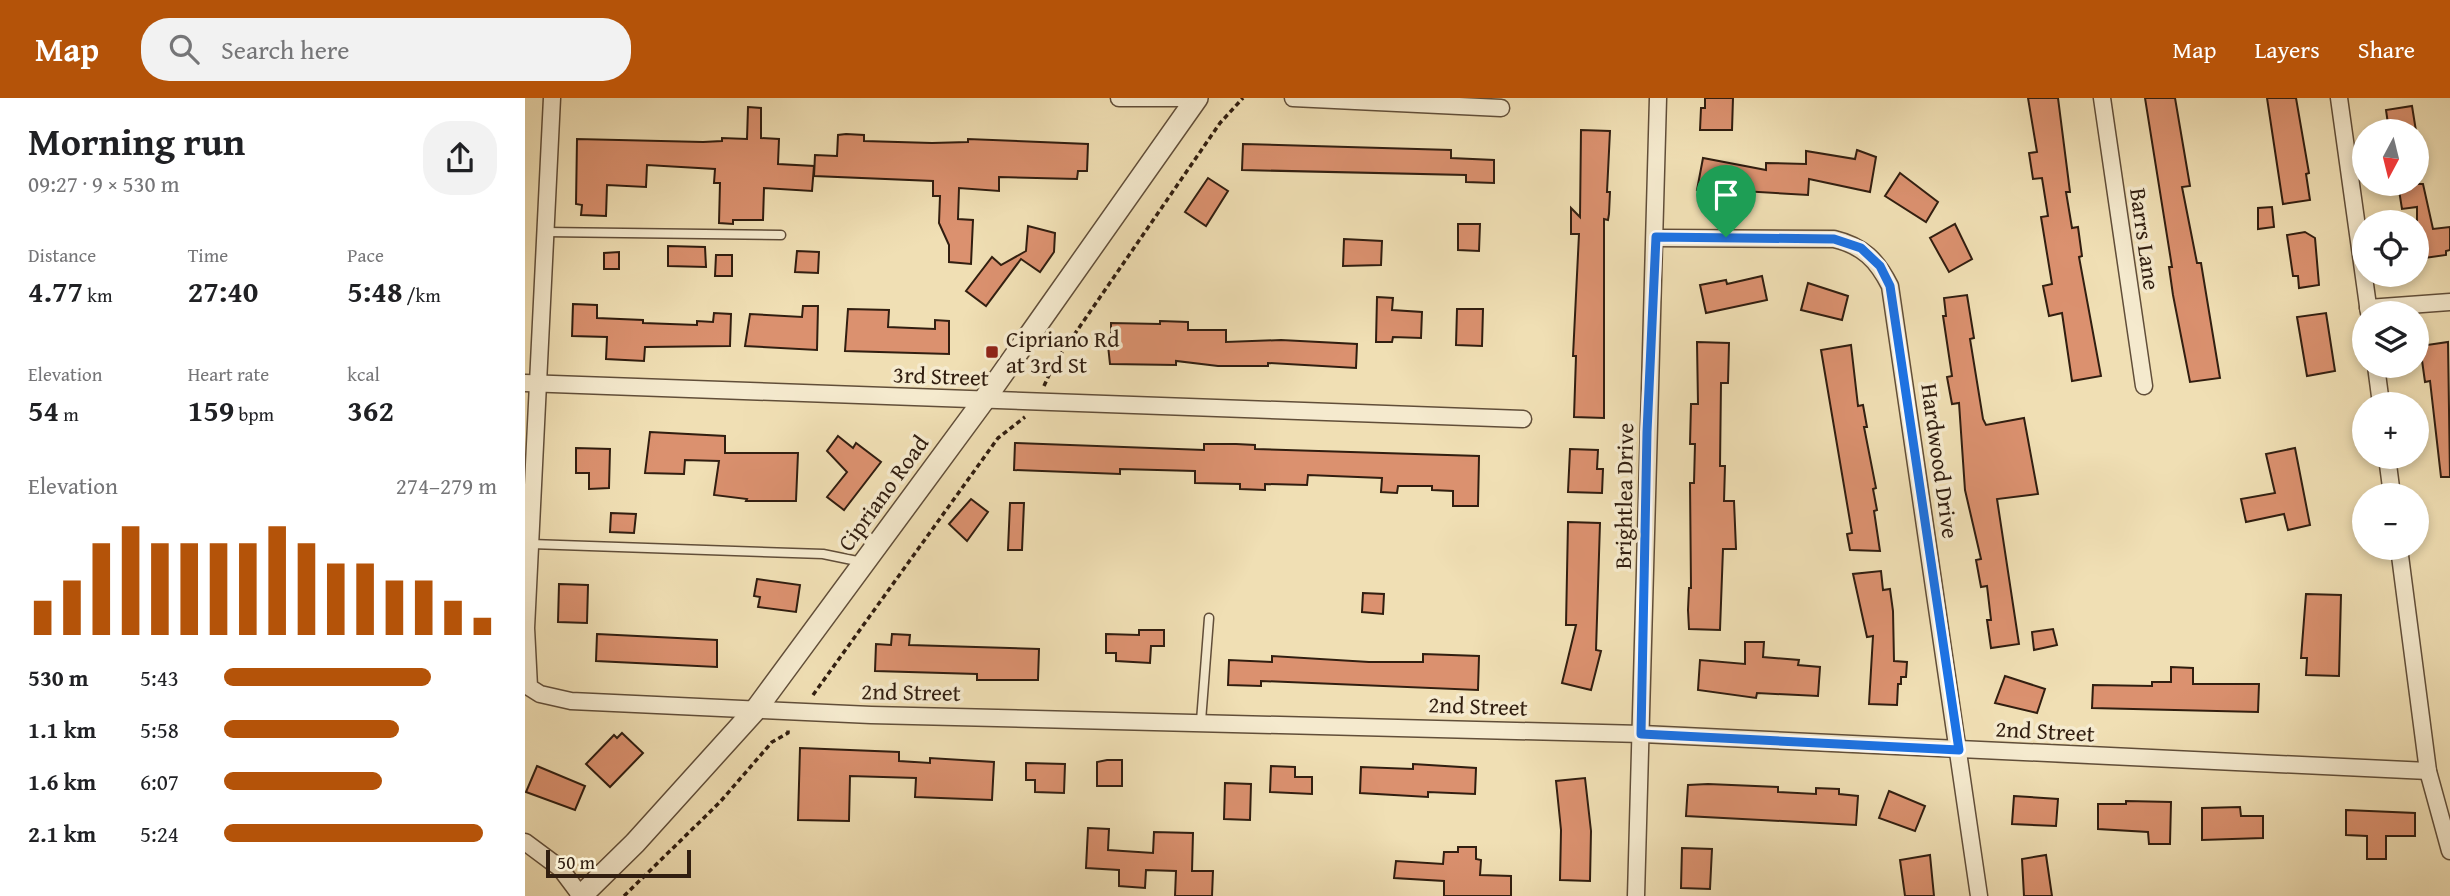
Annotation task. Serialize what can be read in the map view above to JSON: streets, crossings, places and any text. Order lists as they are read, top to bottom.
{
  "streets": {
    "street": [
      "Barrs Lane",
      "3rd Street",
      "Hardwood Drive",
      "Cipriano Road",
      "Brightlea Drive",
      "2nd Street"
    ]
  },
  "crossings": [
    ["3rd Street", "Cipriano Road"],
    ["Hardwood Drive", "Brightlea Drive"],
    ["Hardwood Drive", "2nd Street"],
    ["Cipriano Road", "2nd Street"],
    ["Brightlea Drive", "2nd Street"]
  ],
  "places": {
    "transit": ["Cipriano Rd at 3rd St"]
  },
  "scale_bar": "50 m",
  "north": "bottom",
  "page": {
    "header": "Map",
    "search": "Search here",
    "nav": ["Map", "Layers", "Share"],
    "heading": ["Morning run", "09:27 · 9 × 530 m"],
    "map_buttons": ["+", "−"],
    "stats": [
      ["Distance", "4.77 km"],
      ["Time", "27:40"],
      ["Pace", "5:48 /km"],
      ["Elevation", "54 m"],
      ["Heart rate", "159 bpm"],
      ["kcal", "362"]
    ],
    "chart": ["Elevation", "274–279 m"],
    "list": [
      {
        "name": "530 m",
        "note": "5:43"
      },
      {
        "name": "1.1 km",
        "note": "5:58"
      },
      {
        "name": "1.6 km",
        "note": "6:07"
      },
      {
        "name": "2.1 km",
        "note": "5:24"
      }
    ],
    "scale": "50 m"
  }
}
